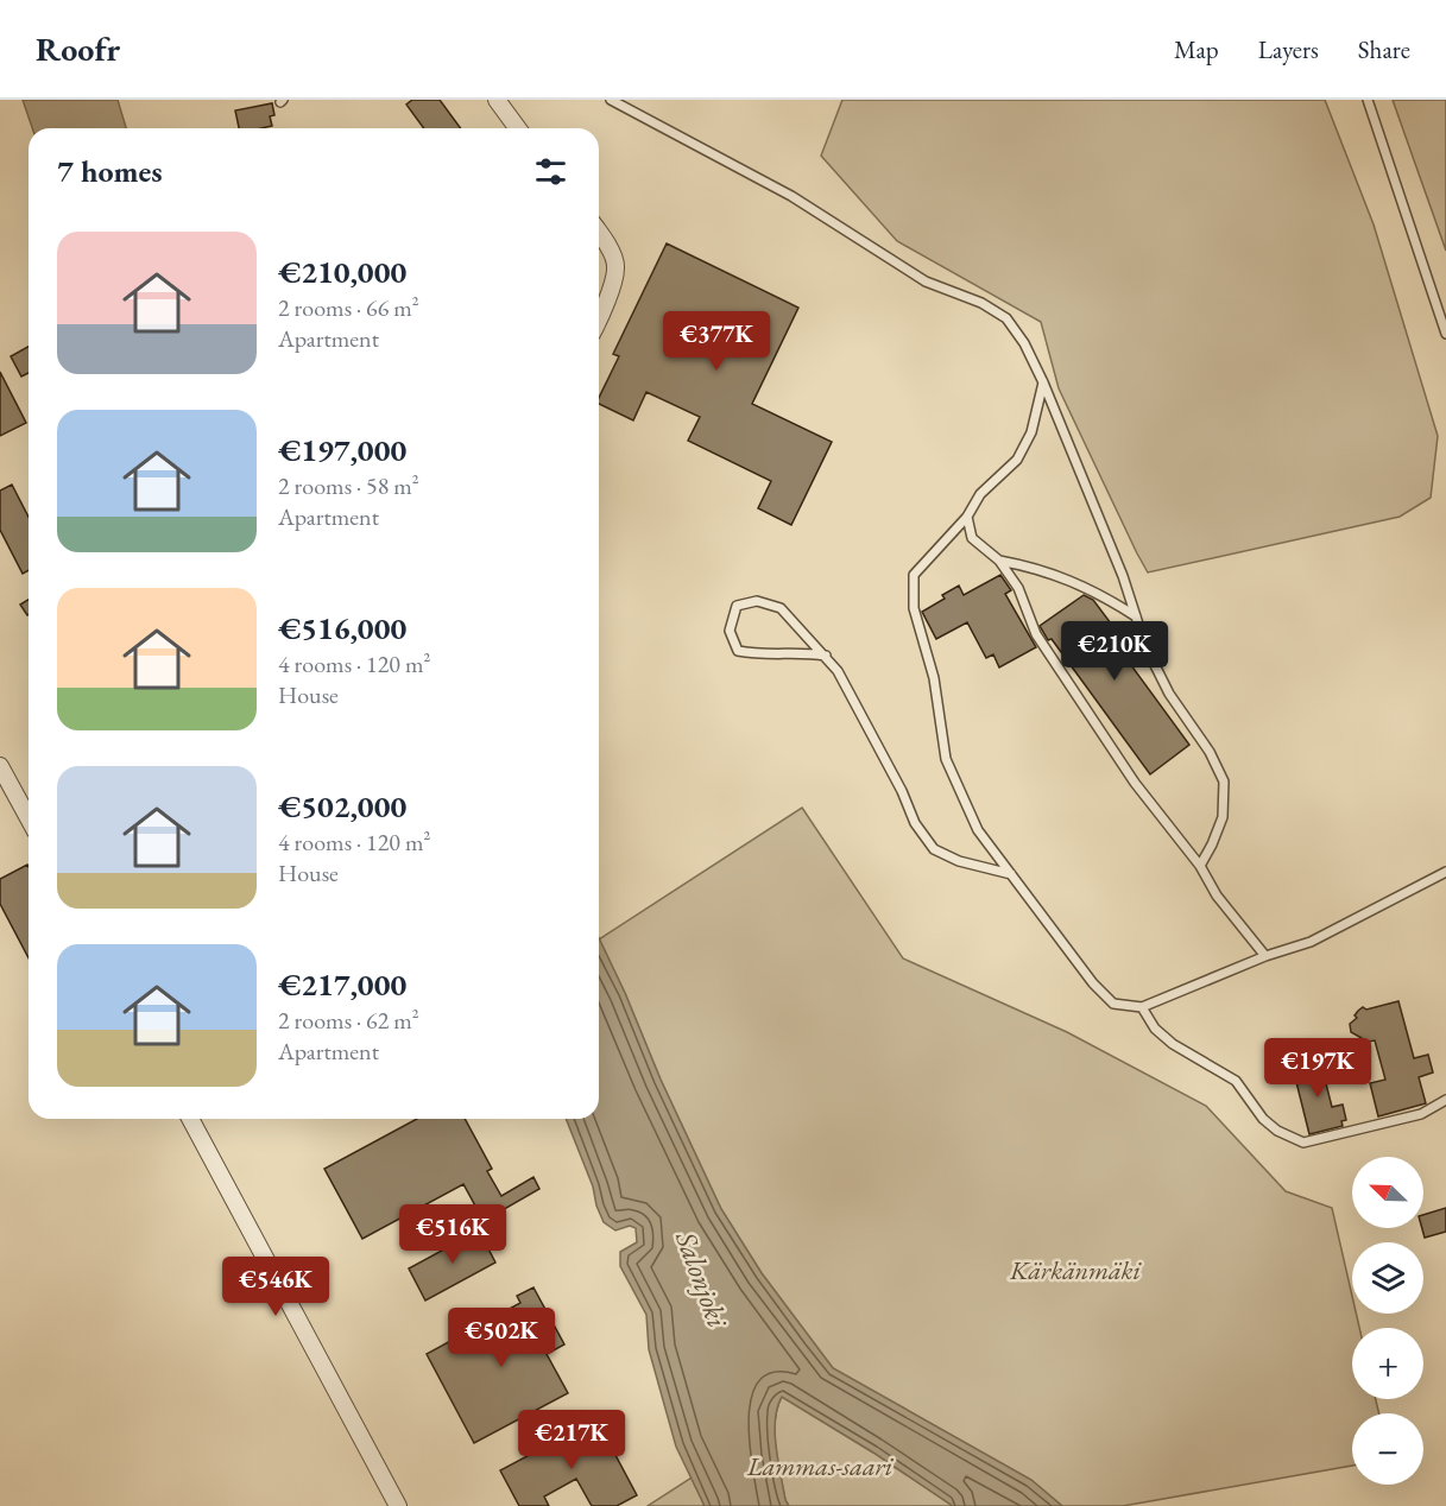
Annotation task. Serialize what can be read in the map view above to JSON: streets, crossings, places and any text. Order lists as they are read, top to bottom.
{
  "water": ["Salonjoki"],
  "parks": ["Kärkänmäki", "Lammas-saari"],
  "north": "top left",
  "page": {
    "header": "Roofr",
    "nav": ["Map", "Layers", "Share"],
    "heading": "7 homes",
    "list": [
      {
        "name": "€210,000",
        "note": "2 rooms · 66 m² · Apartment"
      },
      {
        "name": "€197,000",
        "note": "2 rooms · 58 m² · Apartment"
      },
      {
        "name": "€516,000",
        "note": "4 rooms · 120 m² · House"
      },
      {
        "name": "€502,000",
        "note": "4 rooms · 120 m² · House"
      },
      {
        "name": "€217,000",
        "note": "2 rooms · 62 m² · Apartment"
      }
    ],
    "price": [
      "€377K",
      "€210K",
      "€197K",
      "€516K",
      "€546K",
      "€502K",
      "€217K"
    ],
    "map_buttons": ["+", "−"]
  }
}
